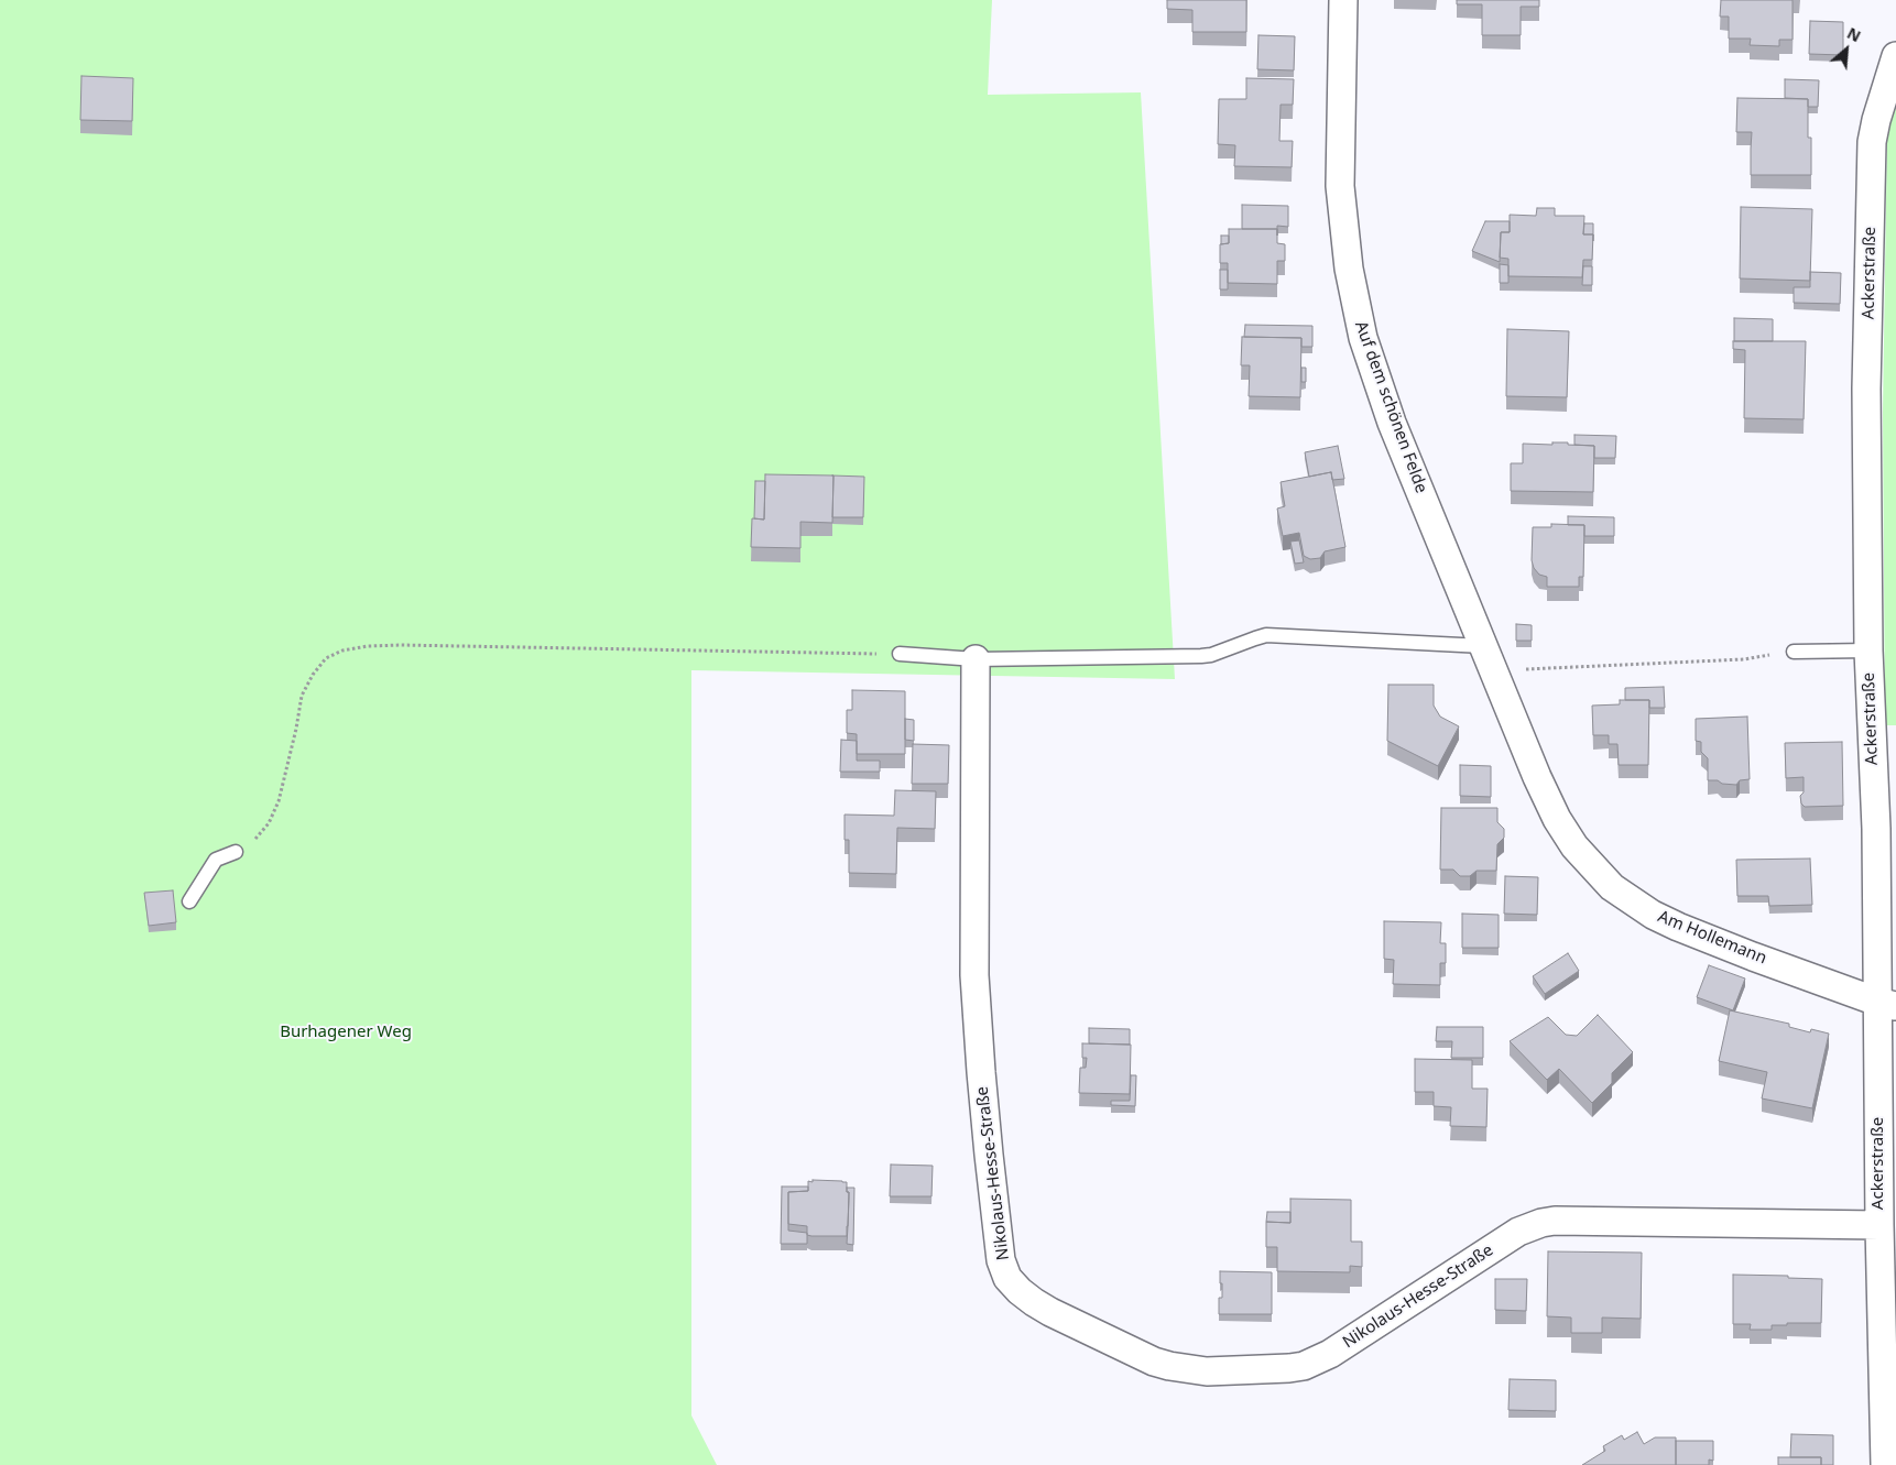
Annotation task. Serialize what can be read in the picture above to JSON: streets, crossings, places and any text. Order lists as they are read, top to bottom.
{
  "streets": {
    "street": [
      "Ackerstraße",
      "Auf dem schönen Felde",
      "Am Hollemann",
      "Nikolaus-Hesse-Straße"
    ]
  },
  "crossings": [
    ["Ackerstraße", "Am Hollemann"],
    ["Ackerstraße", "Nikolaus-Hesse-Straße"],
    ["Auf dem schönen Felde", "Am Hollemann"]
  ],
  "parks": ["Burhagener Weg"],
  "north": "top right"
}
